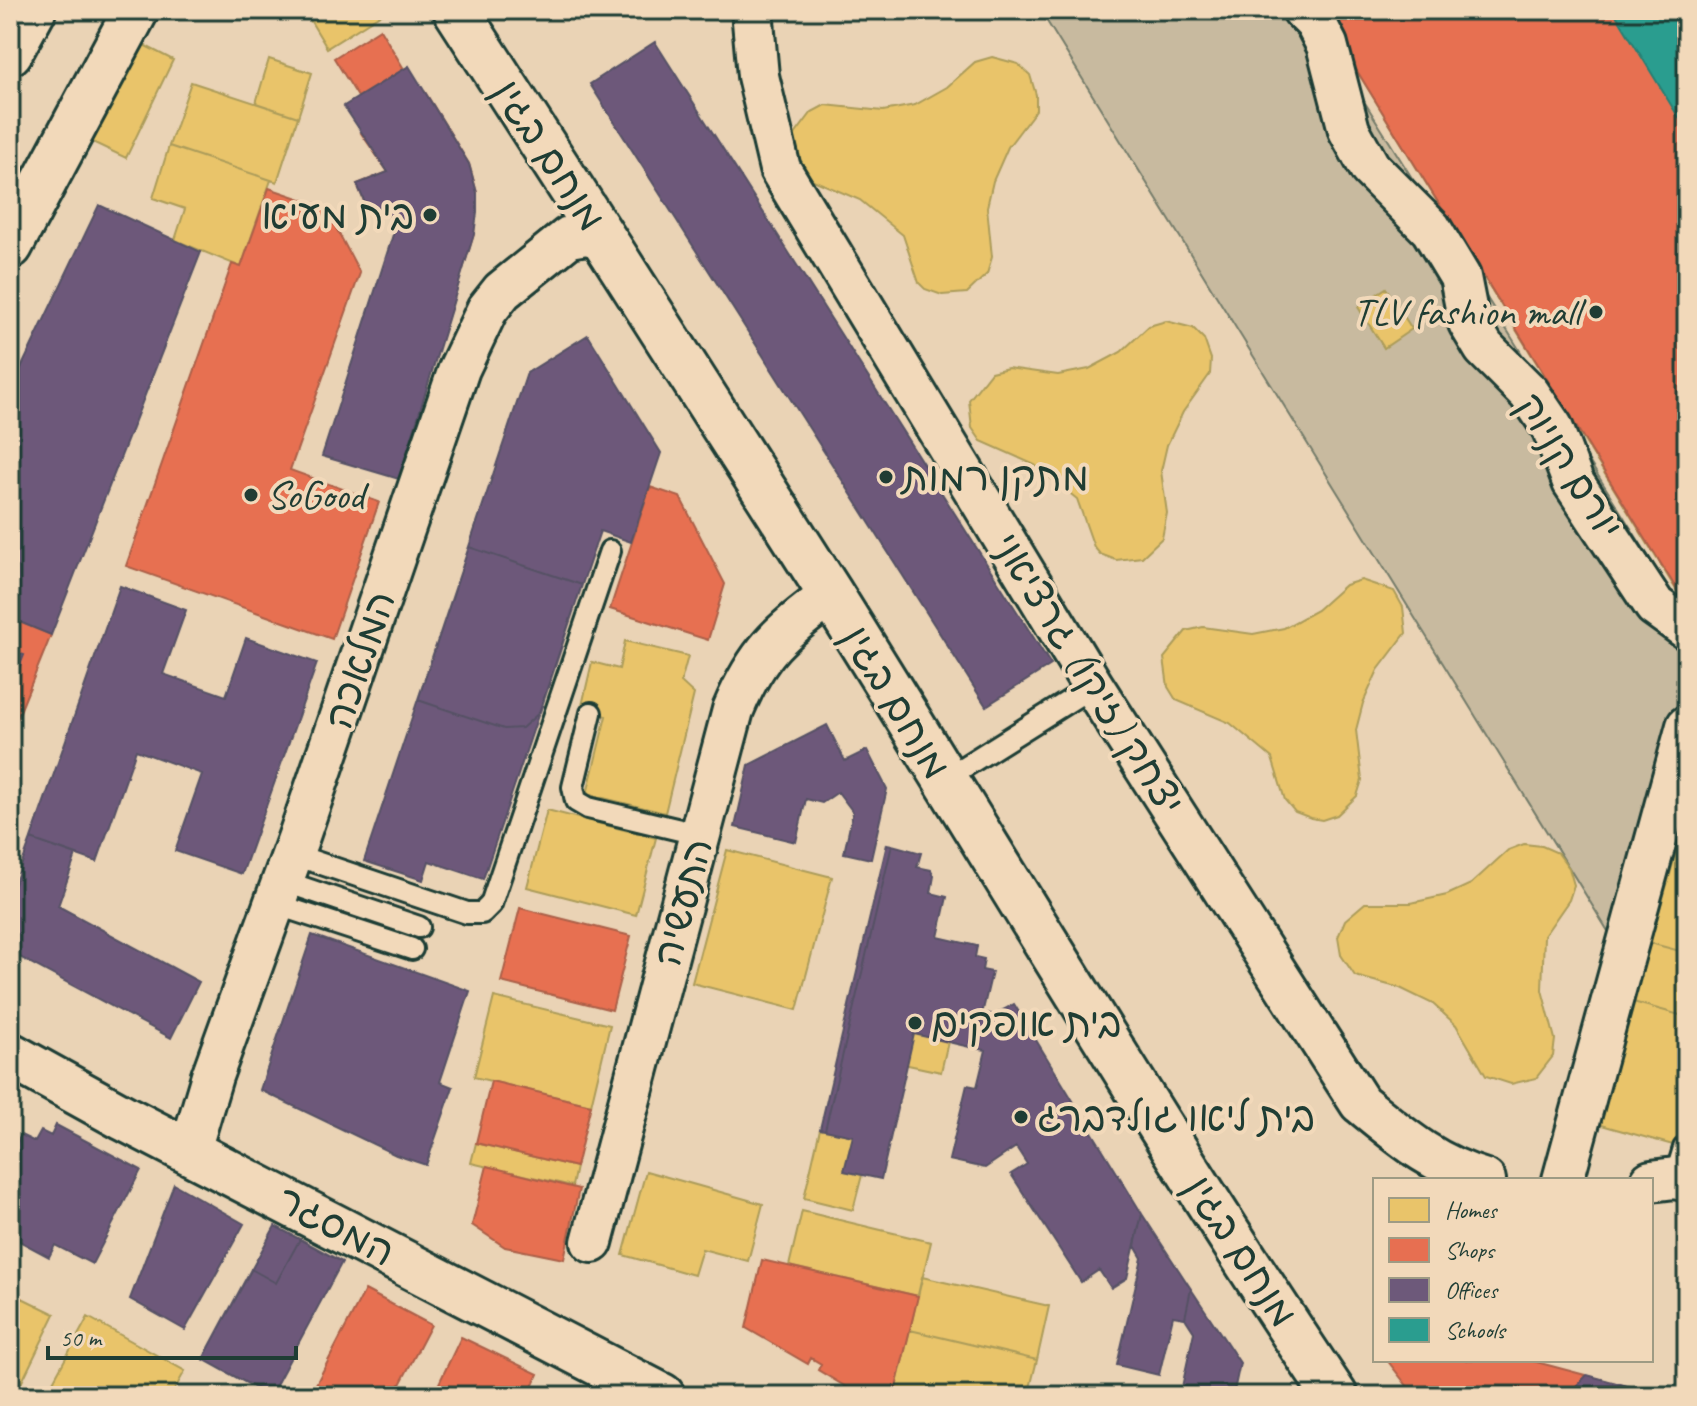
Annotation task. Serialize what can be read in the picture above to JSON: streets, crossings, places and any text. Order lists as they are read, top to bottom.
{
  "streets": {
    "street": [
      "מנחם בגין",
      "יורם קניוק",
      "המלאכה",
      "יצחק (זיקו) גרציאני",
      "התעשיה",
      "המסגר"
    ]
  },
  "crossings": [
    ["מנחם בגין", "המלאכה"],
    ["מנחם בגין", "התעשיה"],
    ["המלאכה", "המסגר"]
  ],
  "places": [
    "בית מעיא",
    "TLV fashion mall",
    "מתקן רמות",
    "SoGood",
    "בית אופקים",
    "בית ליאו גולדברג"
  ],
  "legend": [
    "Homes",
    "Shops",
    "Offices",
    "Schools"
  ],
  "scale_bar": "50 m"
}
